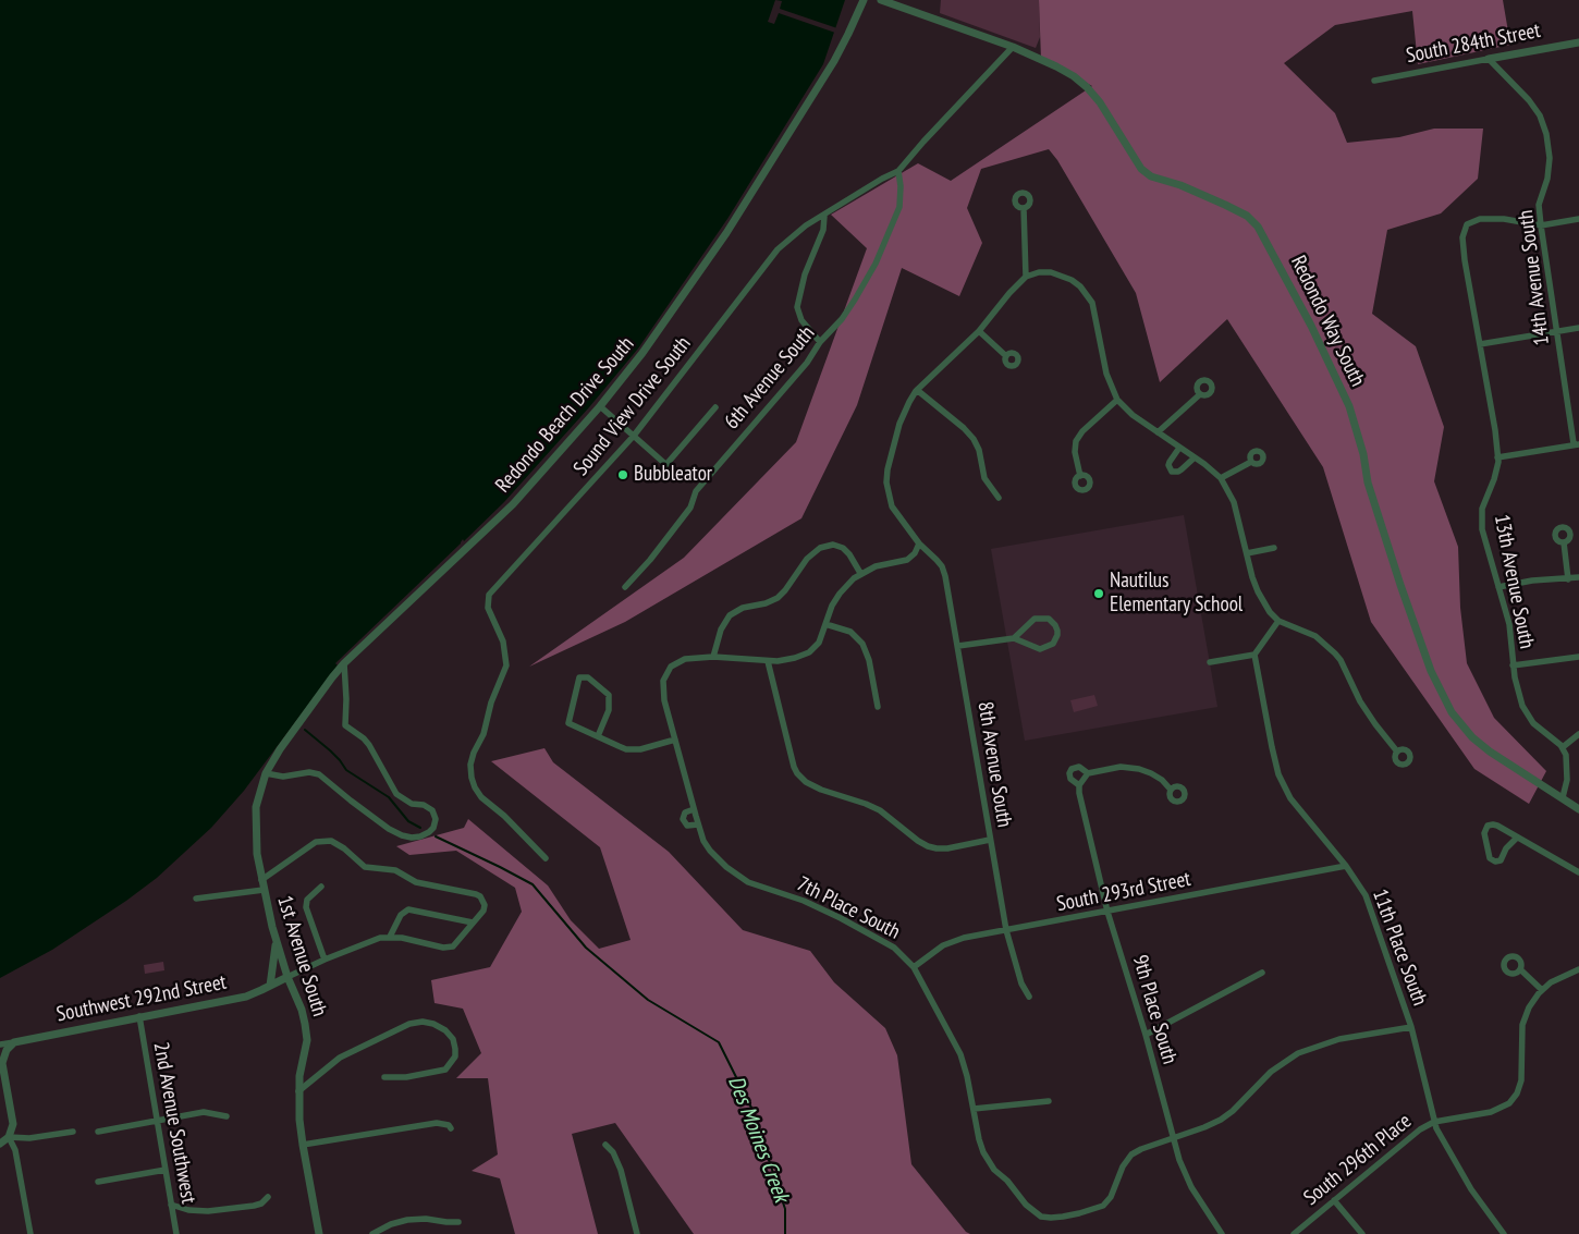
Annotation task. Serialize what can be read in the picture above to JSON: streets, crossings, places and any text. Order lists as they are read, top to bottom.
{
  "streets": {
    "street": [
      "South 284th Street",
      "14th Avenue South",
      "Redondo Way South",
      "6th Avenue South",
      "Sound View Drive South",
      "Redondo Beach Drive South",
      "13th Avenue South",
      "8th Avenue South",
      "South 293rd Street",
      "7th Place South",
      "11th Place South",
      "1st Avenue South",
      "Southwest 292nd Street",
      "9th Place South",
      "2nd Avenue Southwest",
      "South 296th Place"
    ]
  },
  "crossings": [
    ["South 284th Street", "14th Avenue South"],
    ["14th Avenue South", "13th Avenue South"],
    ["6th Avenue South", "Sound View Drive South"],
    ["Redondo Beach Drive South", "1st Avenue South"],
    ["8th Avenue South", "South 293rd Street"],
    ["South 293rd Street", "7th Place South"],
    ["South 293rd Street", "11th Place South"],
    ["South 293rd Street", "9th Place South"],
    ["7th Place South", "9th Place South"],
    ["11th Place South", "South 296th Place"],
    ["1st Avenue South", "Southwest 292nd Street"],
    ["Southwest 292nd Street", "2nd Avenue Southwest"]
  ],
  "water": ["Des Moines Creek"],
  "places": ["Bubbleator", "Nautilus Elementary School"]
}
